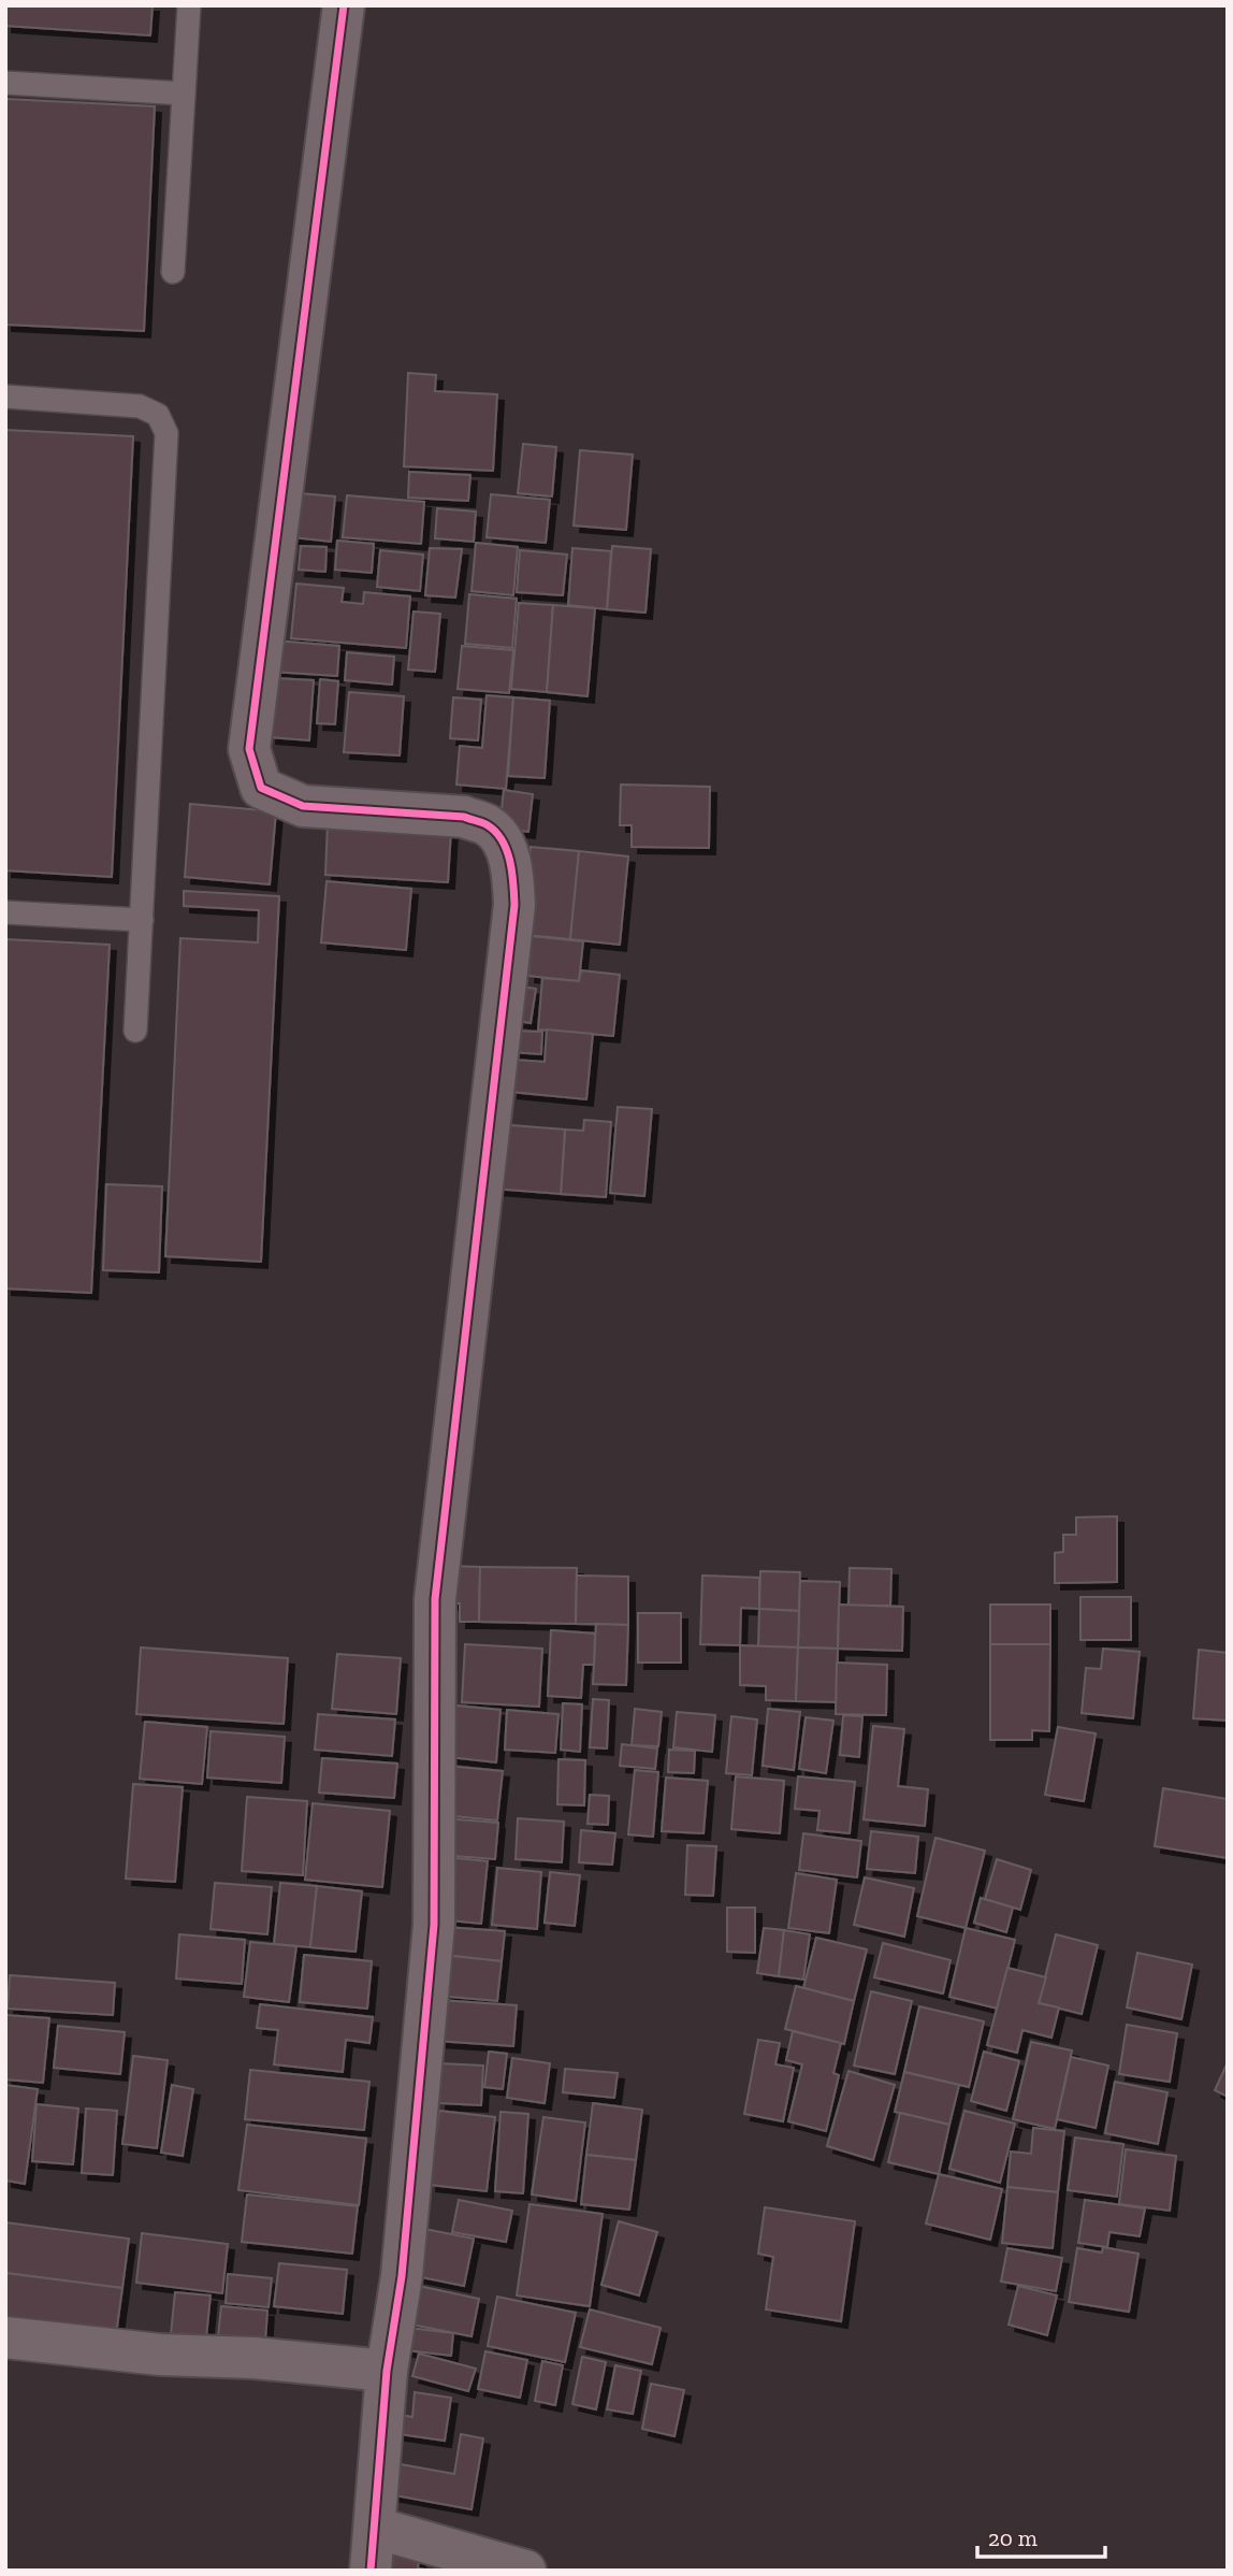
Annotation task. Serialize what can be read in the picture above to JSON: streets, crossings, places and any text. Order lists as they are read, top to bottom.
{
  "scale_bar": "20 m"
}
